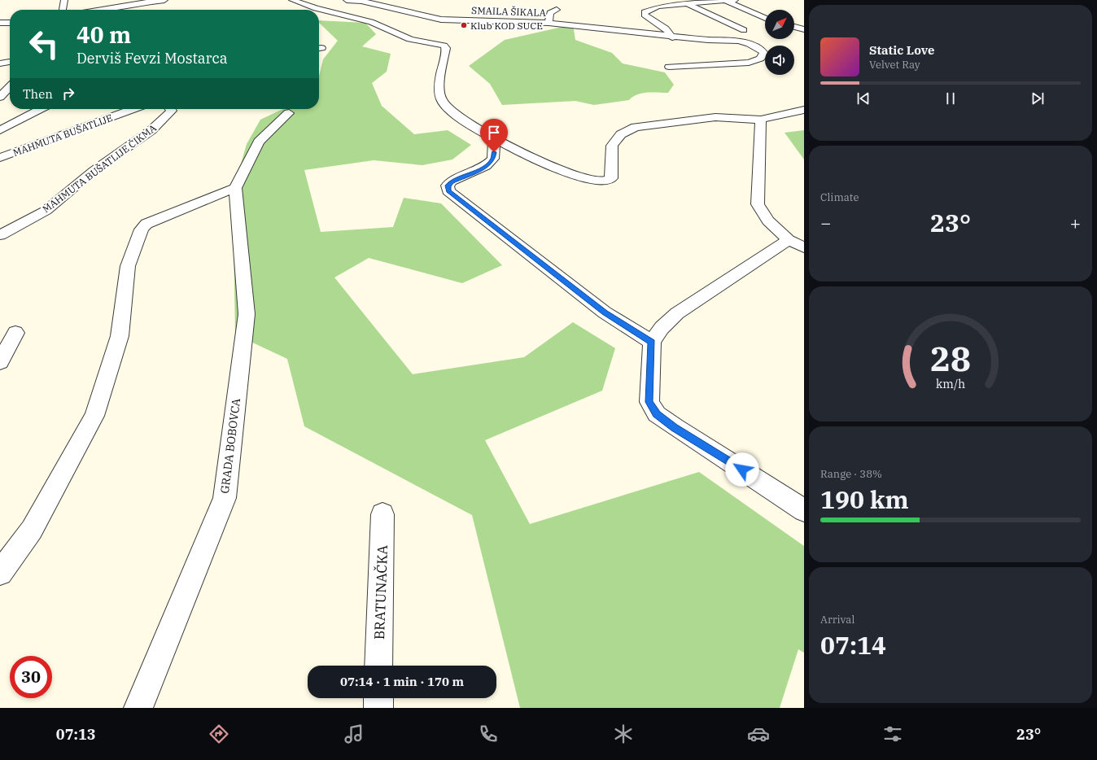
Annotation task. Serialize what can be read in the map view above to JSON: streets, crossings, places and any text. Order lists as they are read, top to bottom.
{
  "streets": {
    "street": [
      "SMAILA ŠIKALA",
      "MAHMUTA BUŠATLIJE",
      "MAHMUTA BUŠATLIJE ČIKMA",
      "GRADA BOBOVCA",
      "BRATUNAČKA"
    ]
  },
  "places": ["Klub KOD SUCE"],
  "north": "top right",
  "page": {
    "turn": ["40 m", "Derviš Fevzi Mostarca"],
    "song": ["Static Love", "Velvet Ray"],
    "then": "Then",
    "tile": [
      "Climate",
      ["Range · 38%", "190 km"],
      ["Arrival", "07:14"]
    ],
    "heat": ["−", "23°", "+"],
    "limit": "30",
    "trip": "07:14 · 1 min · 170 m",
    "tabs": ["07:13", "23°"],
    "gauge": ["28", "km/h"]
  }
}
